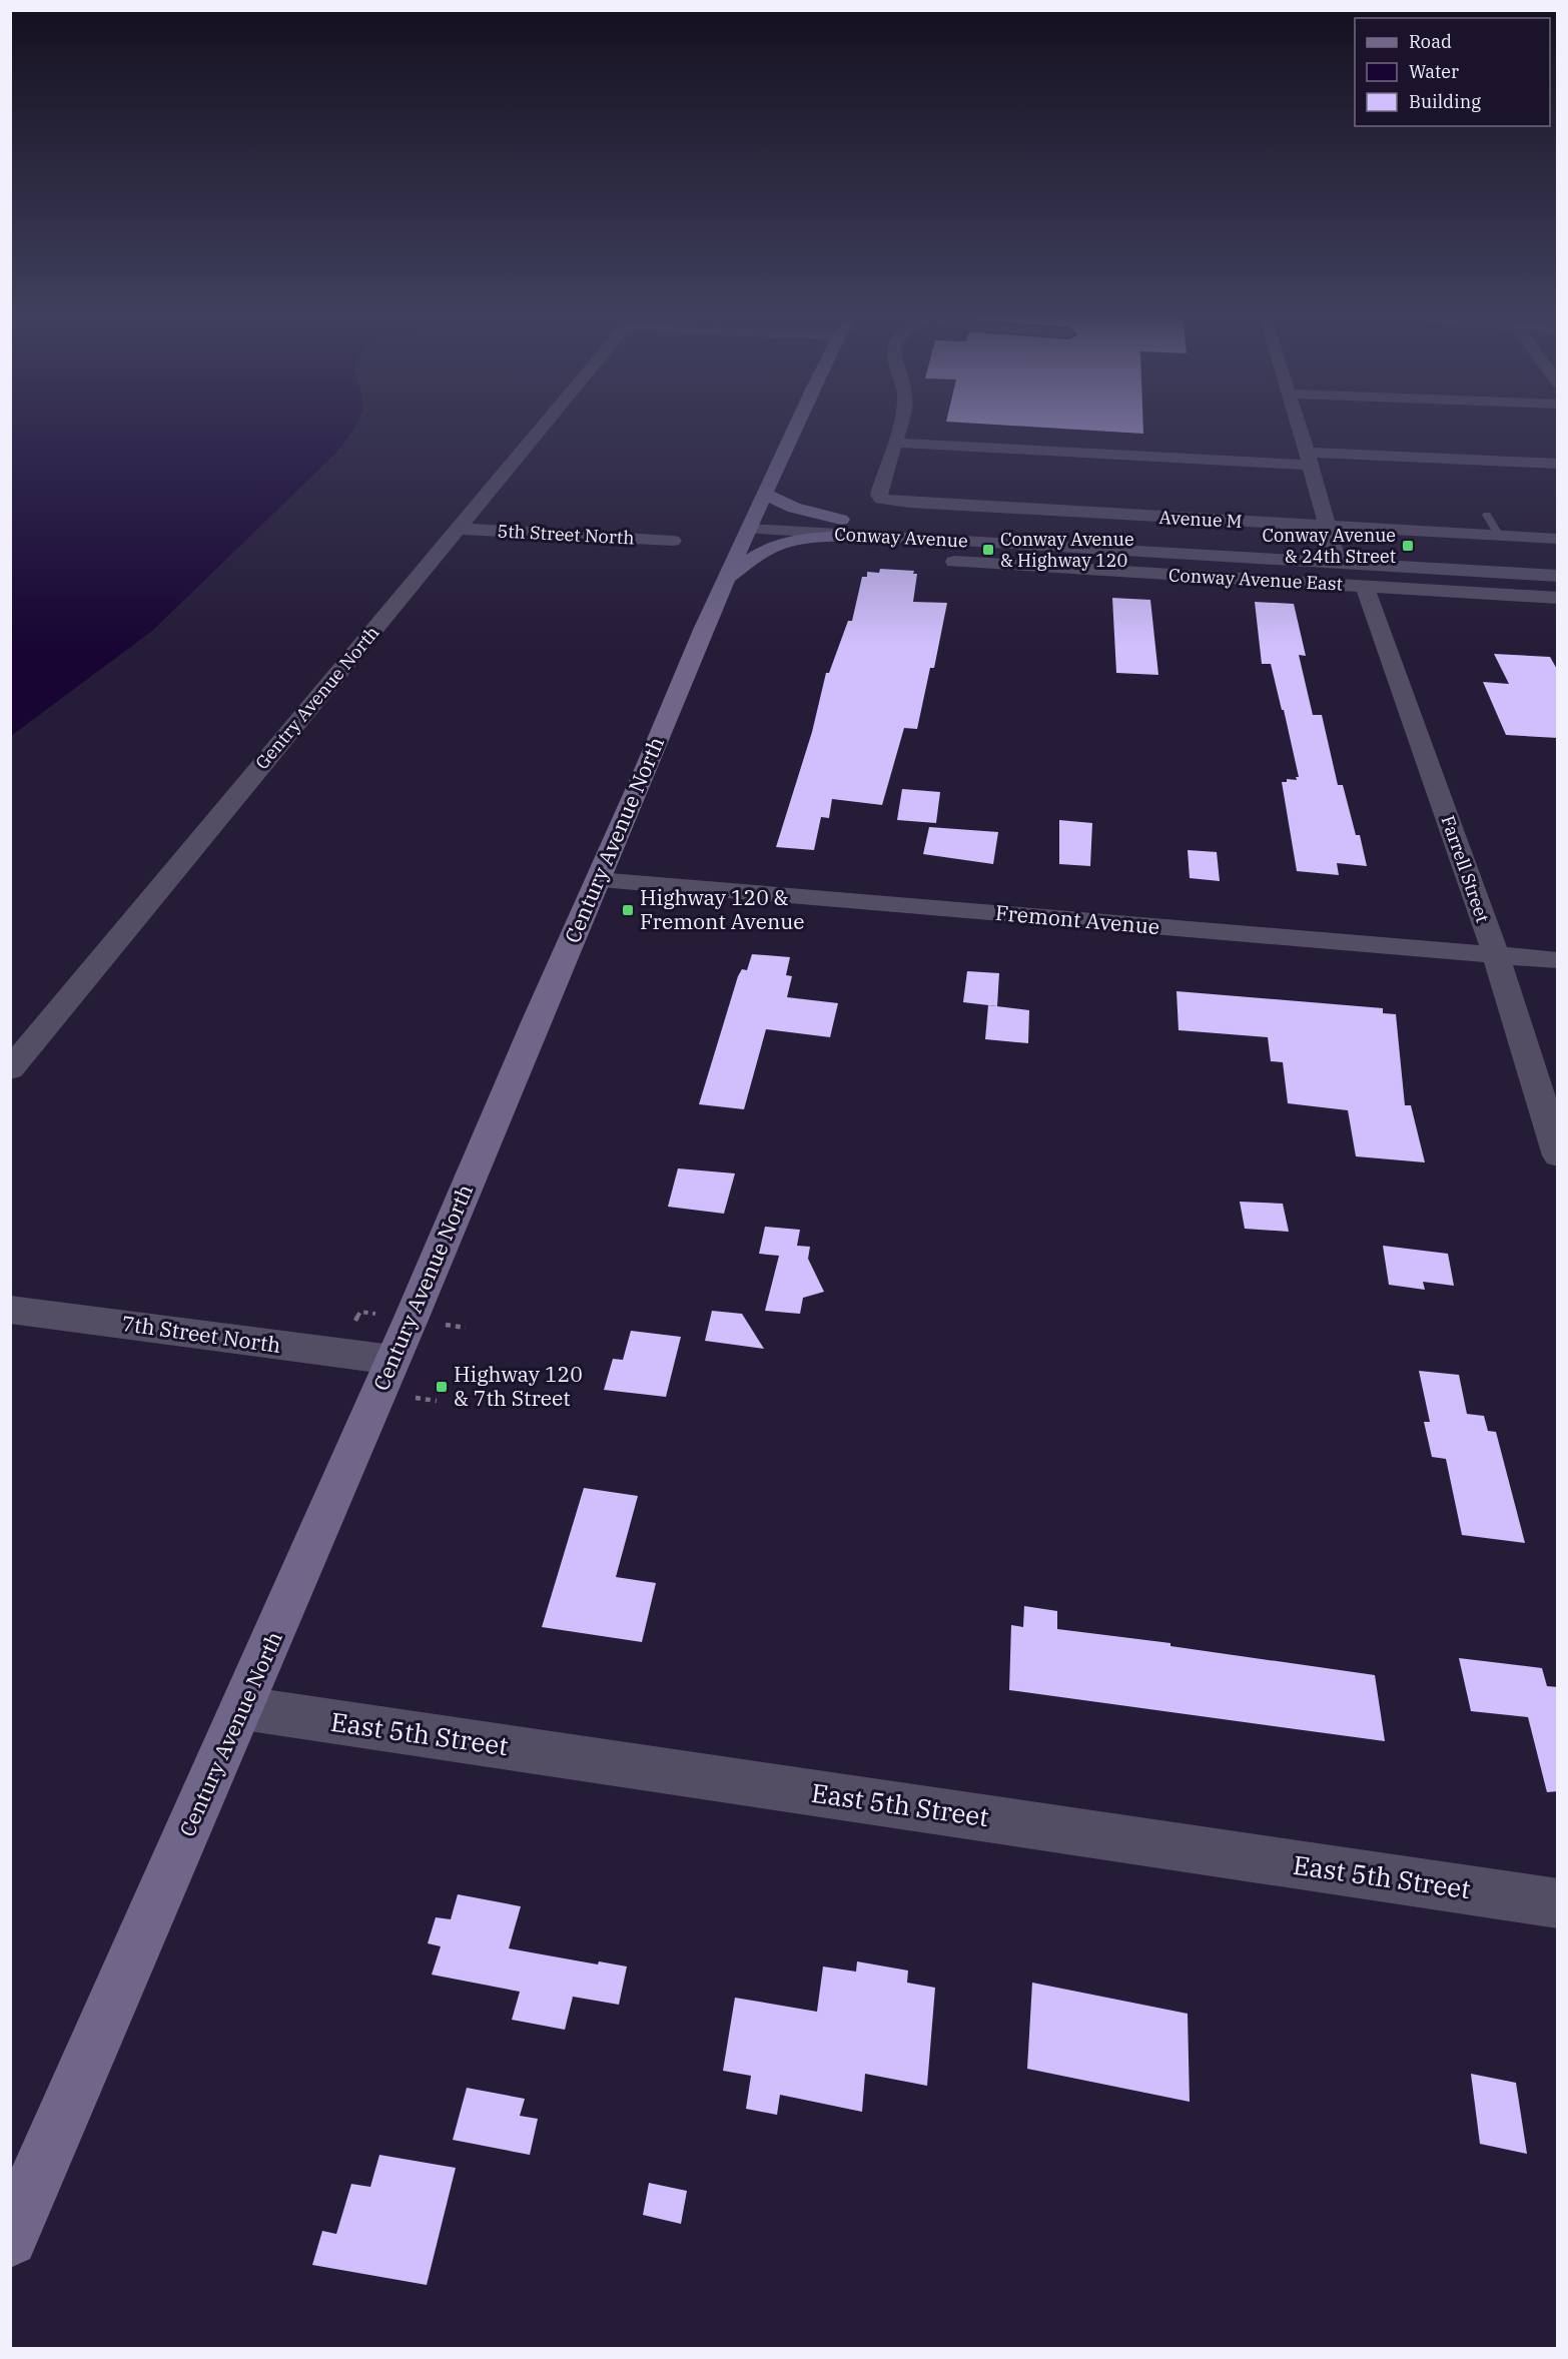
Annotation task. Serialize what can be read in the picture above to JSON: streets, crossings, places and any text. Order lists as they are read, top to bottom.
{
  "streets": {
    "main road": ["Century Avenue North"],
    "street": [
      "Avenue M",
      "5th Street North",
      "Conway Avenue",
      "Conway Avenue East",
      "Gentry Avenue North",
      "Farrell Street",
      "Fremont Avenue",
      "7th Street North",
      "East 5th Street"
    ]
  },
  "crossings": [
    ["5th Street North", "Gentry Avenue North"],
    ["Conway Avenue", "Century Avenue North"],
    ["Conway Avenue East", "Farrell Street"],
    ["Century Avenue North", "Fremont Avenue"],
    ["Century Avenue North", "7th Street North"],
    ["Century Avenue North", "East 5th Street"],
    ["Farrell Street", "Fremont Avenue"]
  ],
  "places": {
    "transit": [
      "Conway Avenue & 24th Street",
      "Conway Avenue & Highway 120",
      "Highway 120 & Fremont Avenue",
      "Highway 120 & 7th Street"
    ]
  },
  "legend": ["Road", "Water", "Building"]
}
